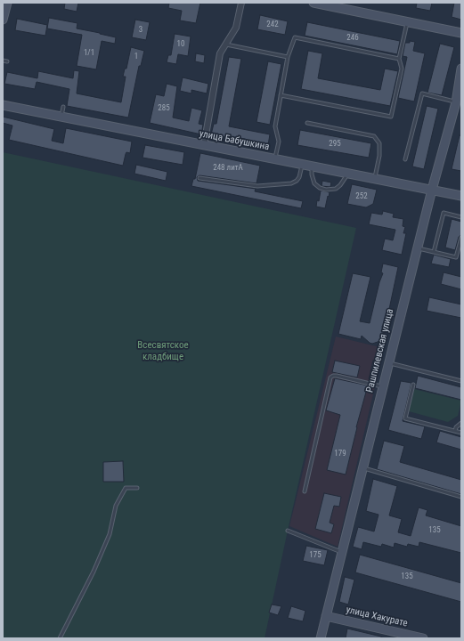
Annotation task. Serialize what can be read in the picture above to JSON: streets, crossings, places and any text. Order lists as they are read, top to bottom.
{
  "streets": {
    "street": ["улица Бабушкина", "Рашпилевская улица", "улица Хакурате"]
  },
  "crossings": [
    ["улица Бабушкина", "Рашпилевская улица"],
    ["Рашпилевская улица", "улица Хакурате"]
  ],
  "parks": ["Всесвятское кладбище"],
  "house_numbers": [
    "242",
    "3",
    "246",
    "10",
    "1/1",
    "1",
    "285",
    "295",
    "248 литА",
    "252",
    "179",
    "135",
    "175",
    "135"
  ]
}
